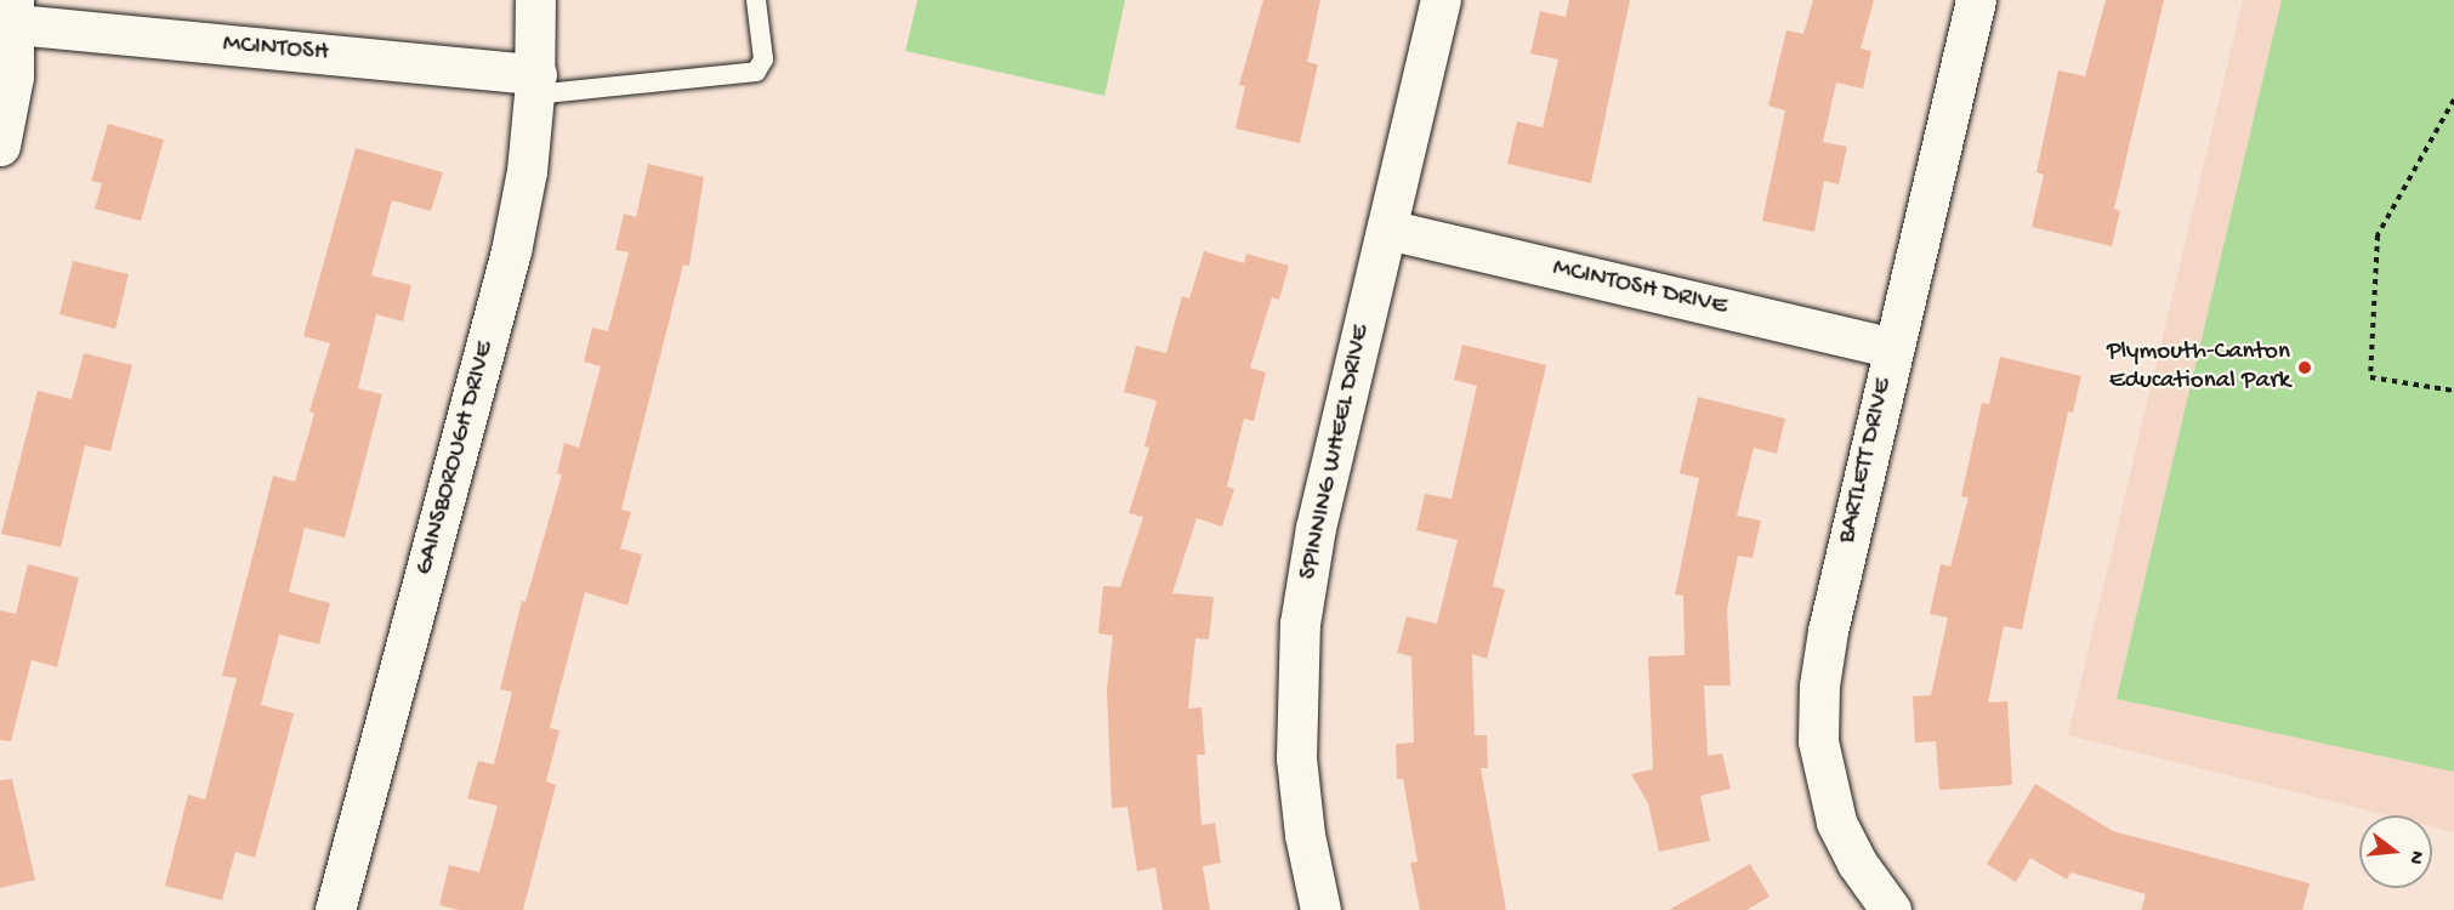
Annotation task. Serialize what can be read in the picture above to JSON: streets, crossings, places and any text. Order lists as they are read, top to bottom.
{
  "streets": {
    "street": [
      "MCINTOSH",
      "MCINTOSH DRIVE",
      "SPINNING WHEEL DRIVE",
      "GAINSBOROUGH DRIVE",
      "BARTLETT DRIVE"
    ]
  },
  "crossings": [
    ["MCINTOSH", "GAINSBOROUGH DRIVE"],
    ["MCINTOSH DRIVE", "SPINNING WHEEL DRIVE"],
    ["MCINTOSH DRIVE", "BARTLETT DRIVE"]
  ],
  "places": ["Plymouth-Canton Educational Park"],
  "north": "right"
}
